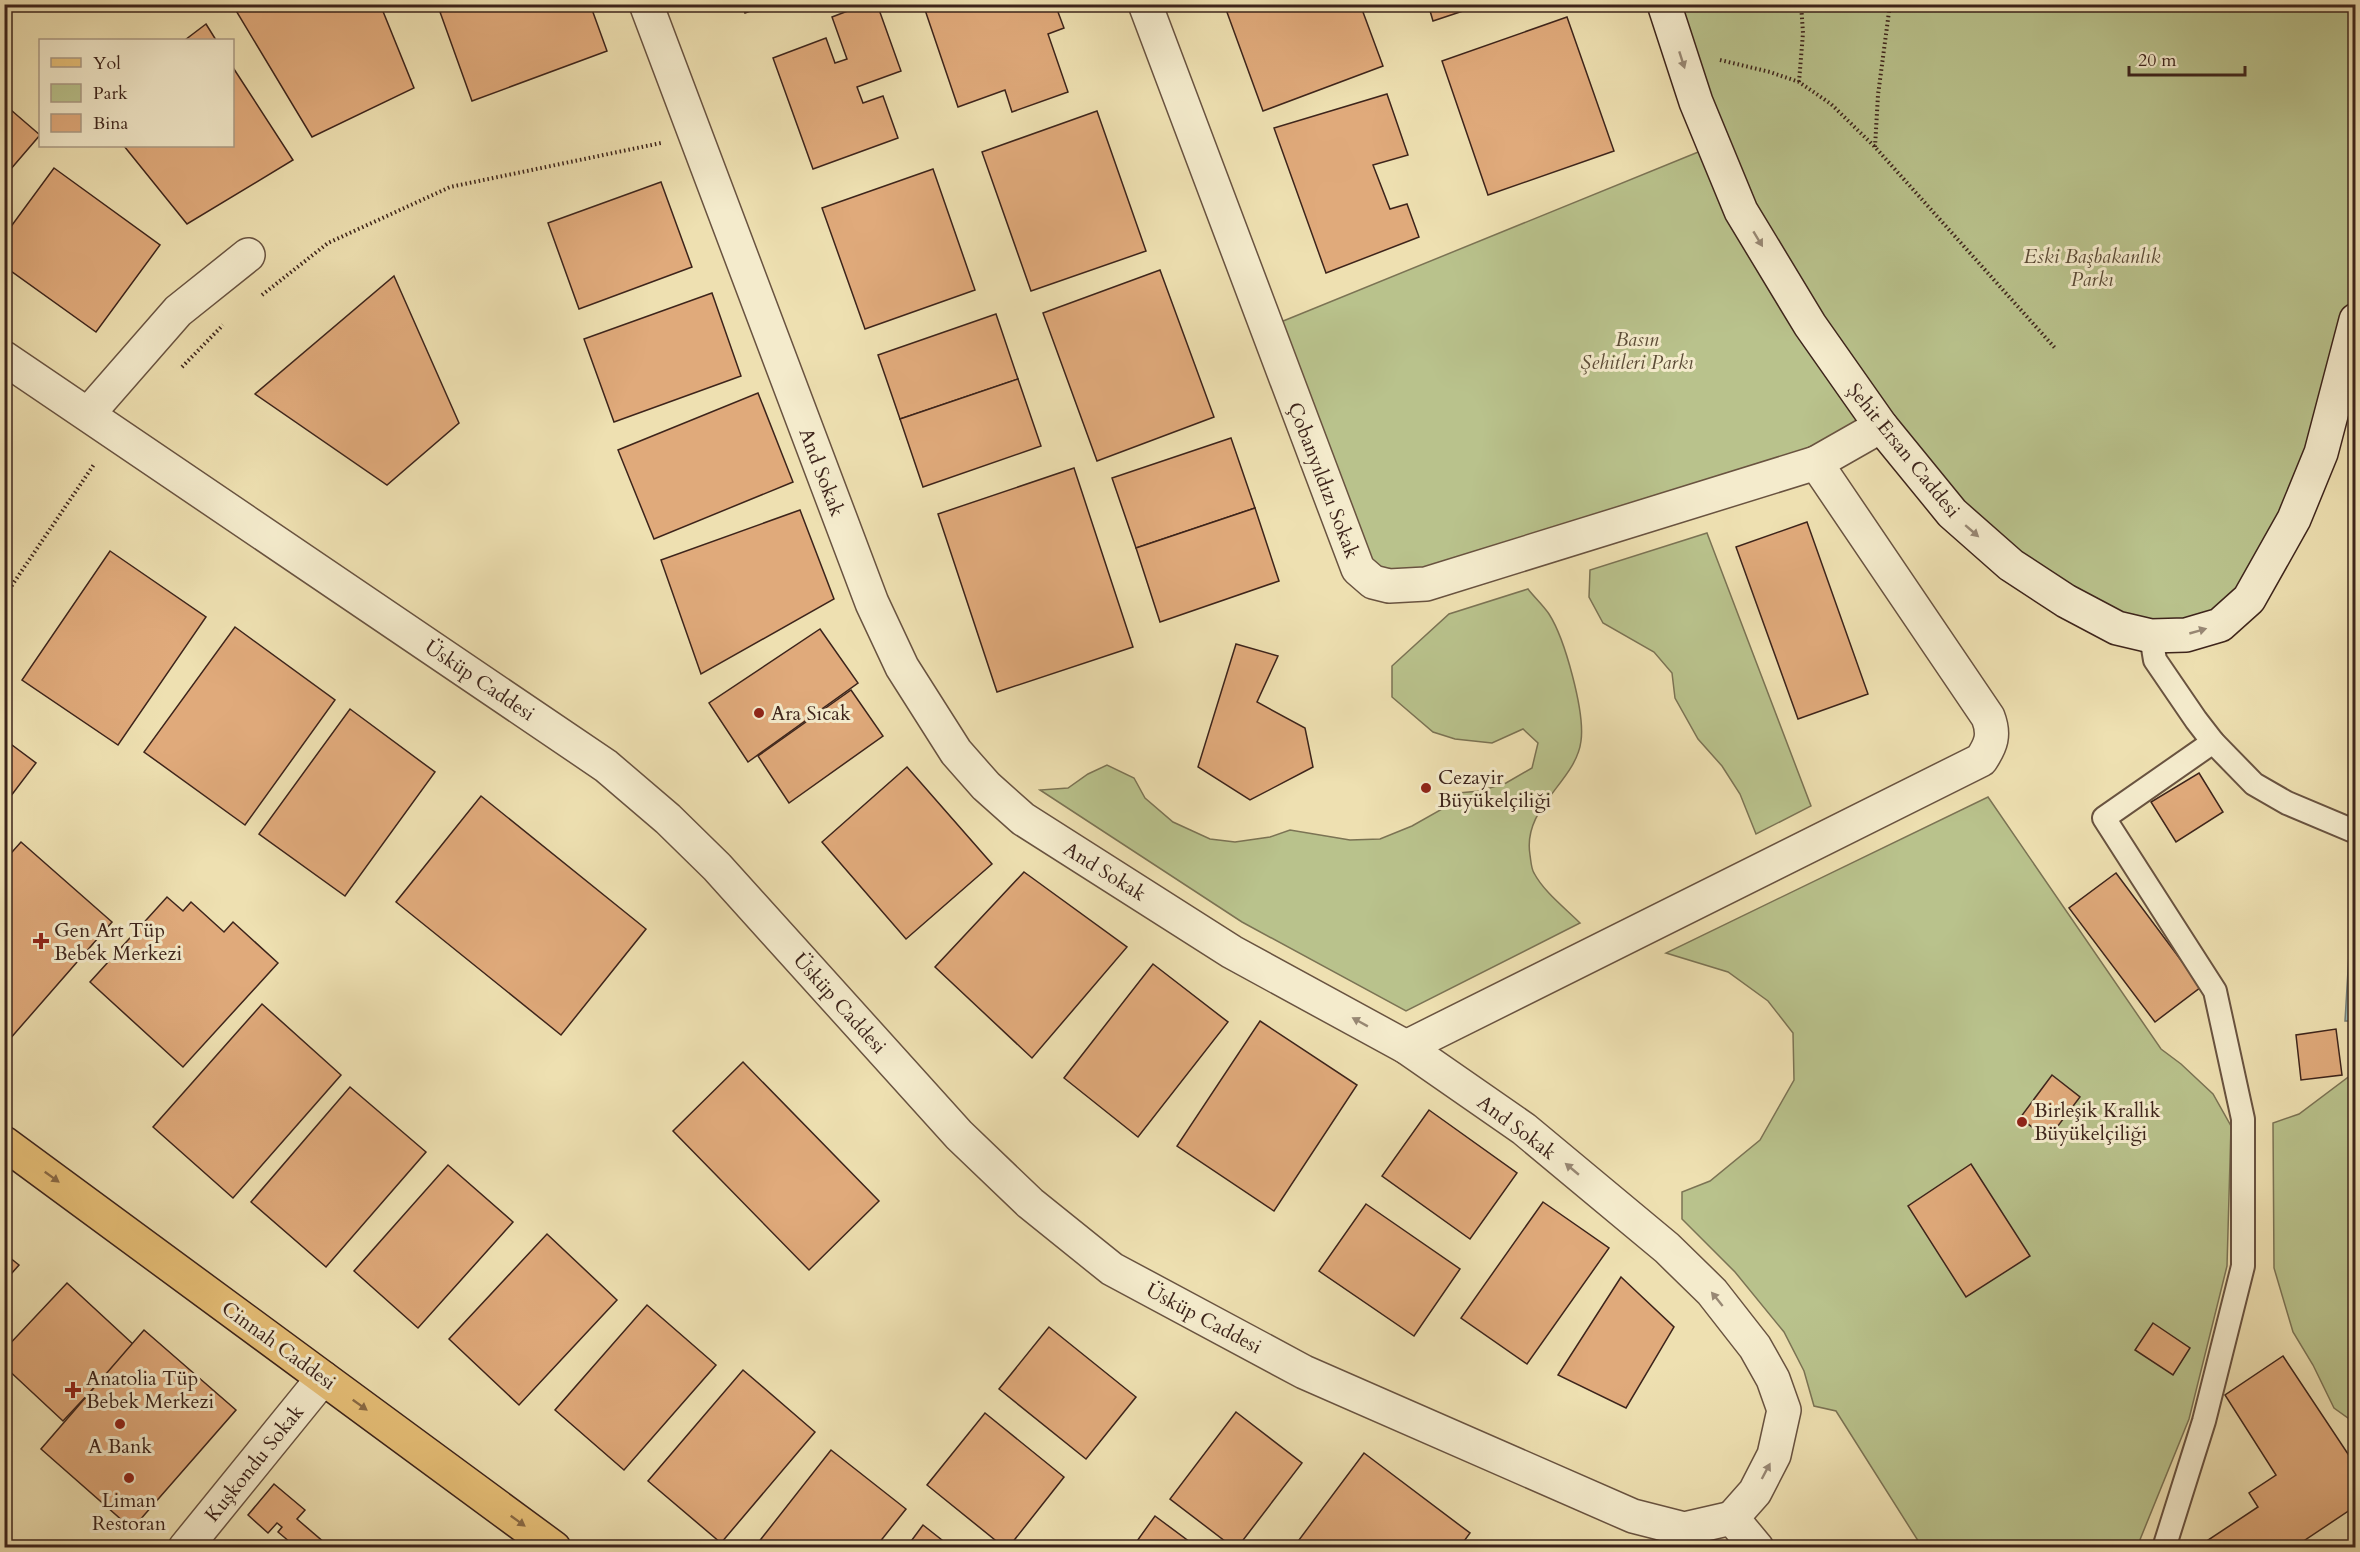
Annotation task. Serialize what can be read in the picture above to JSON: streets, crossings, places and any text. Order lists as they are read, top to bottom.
{
  "streets": {
    "main road": ["Cinnah Caddesi"],
    "street": [
      "Şehit Ersan Caddesi",
      "And Sokak",
      "Çobanyıldızı Sokak",
      "Üsküp Caddesi",
      "Kuşkondu Sokak"
    ]
  },
  "crossings": [
    ["Şehit Ersan Caddesi", "Çobanyıldızı Sokak"],
    ["And Sokak", "Üsküp Caddesi"],
    ["Cinnah Caddesi", "Kuşkondu Sokak"]
  ],
  "one_way": ["And Sokak", "Cinnah Caddesi"],
  "parks": ["Eski Başbakanlık Parkı", "Basın Şehitleri Parkı"],
  "places": {
    "other": [
      "Ara Sıcak",
      "Cezayir Büyükelçiliği",
      "Birleşik Krallık Büyükelçiliği",
      "A Bank",
      "Liman Restoran"
    ],
    "health": ["Gen Art Tüp Bebek Merkezi", "Anatolia Tüp Bebek Merkezi"]
  },
  "legend": ["Yol", "Park", "Bina"],
  "scale_bar": "20 m"
}
